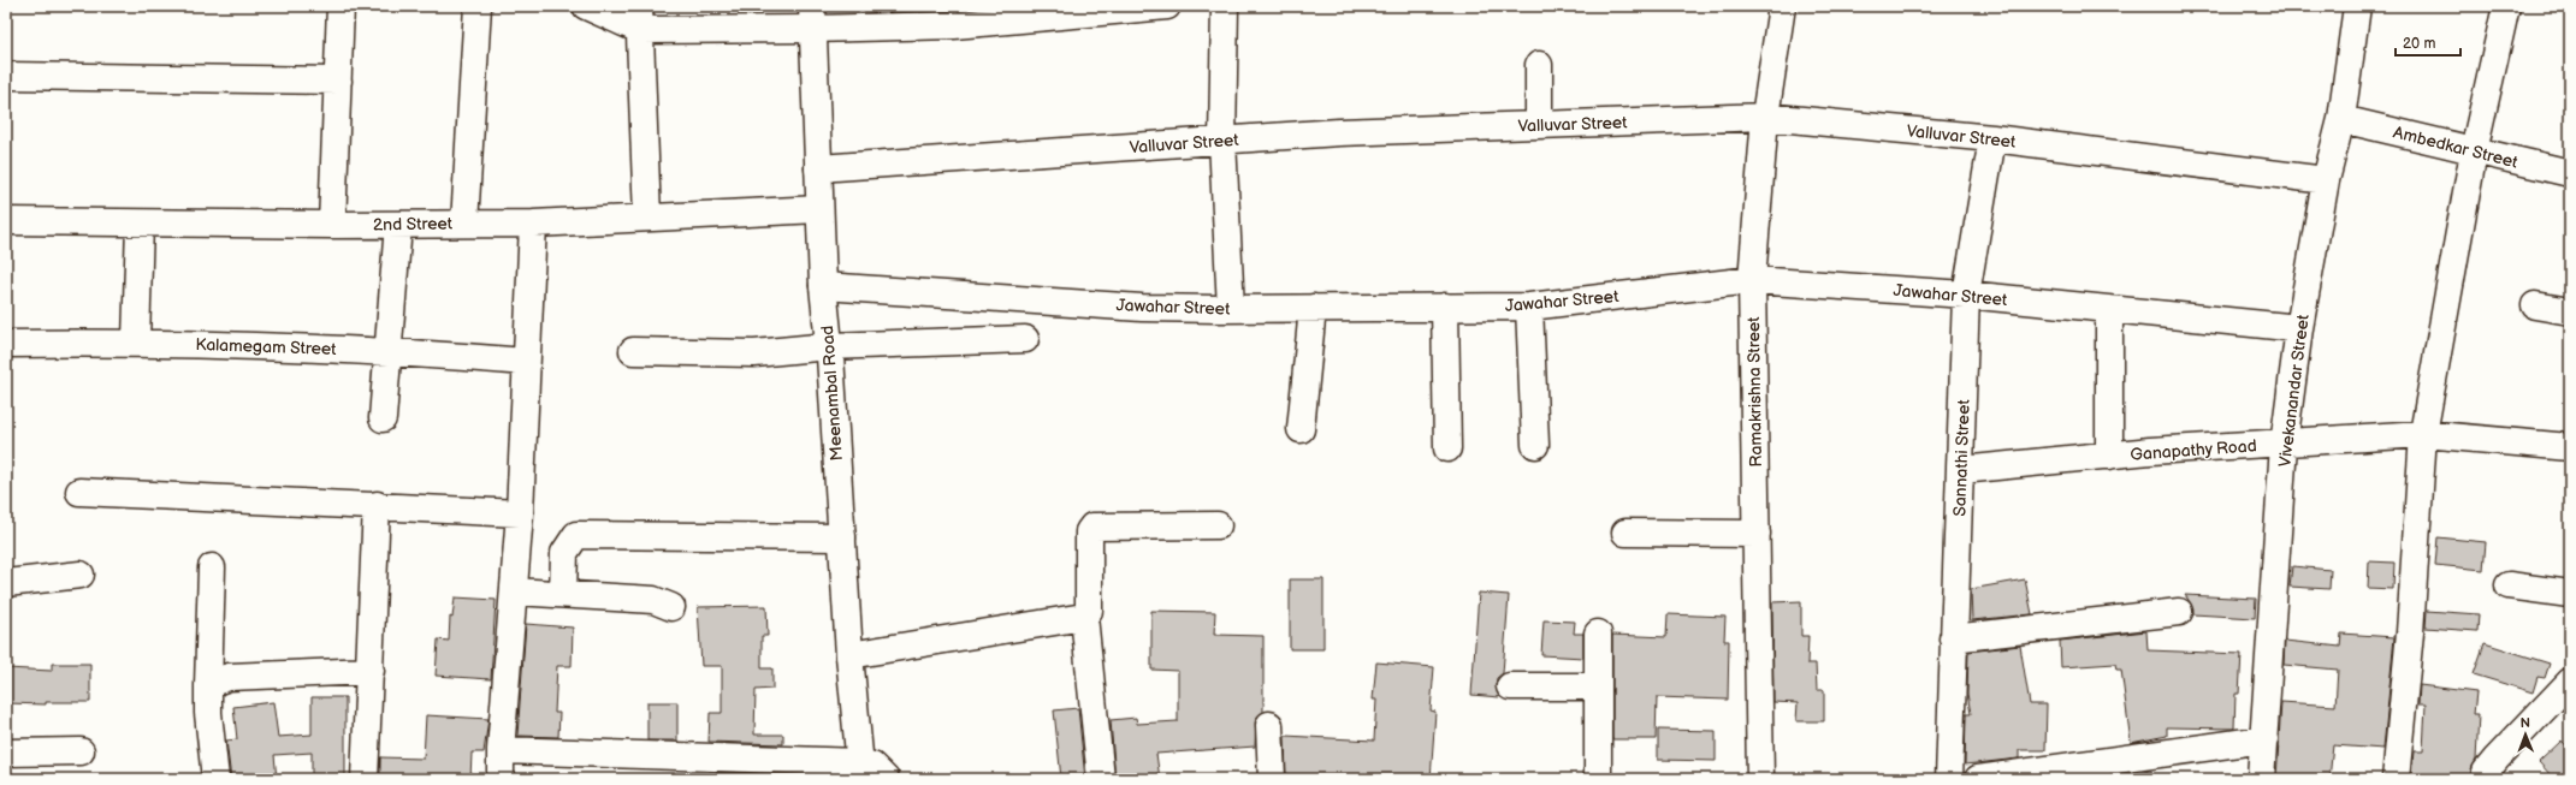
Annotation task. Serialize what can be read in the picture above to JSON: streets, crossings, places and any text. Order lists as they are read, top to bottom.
{
  "streets": {
    "street": [
      "Valluvar Street",
      "Ambedkar Street",
      "2nd Street",
      "Jawahar Street",
      "Kalamegam Street",
      "Vivekanandar Street",
      "Ramakrishna Street",
      "Meenambal Road",
      "Ganapathy Road",
      "Sannathi Street"
    ]
  },
  "crossings": [
    ["Valluvar Street", "Vivekanandar Street"],
    ["Valluvar Street", "Ramakrishna Street"],
    ["Valluvar Street", "Meenambal Road"],
    ["Valluvar Street", "Sannathi Street"],
    ["Ambedkar Street", "Vivekanandar Street"],
    ["2nd Street", "Meenambal Road"],
    ["Jawahar Street", "Vivekanandar Street"],
    ["Jawahar Street", "Ramakrishna Street"],
    ["Jawahar Street", "Meenambal Road"],
    ["Jawahar Street", "Sannathi Street"],
    ["Vivekanandar Street", "Ganapathy Road"],
    ["Ganapathy Road", "Sannathi Street"]
  ],
  "scale_bar": "20 m",
  "north": "top"
}
